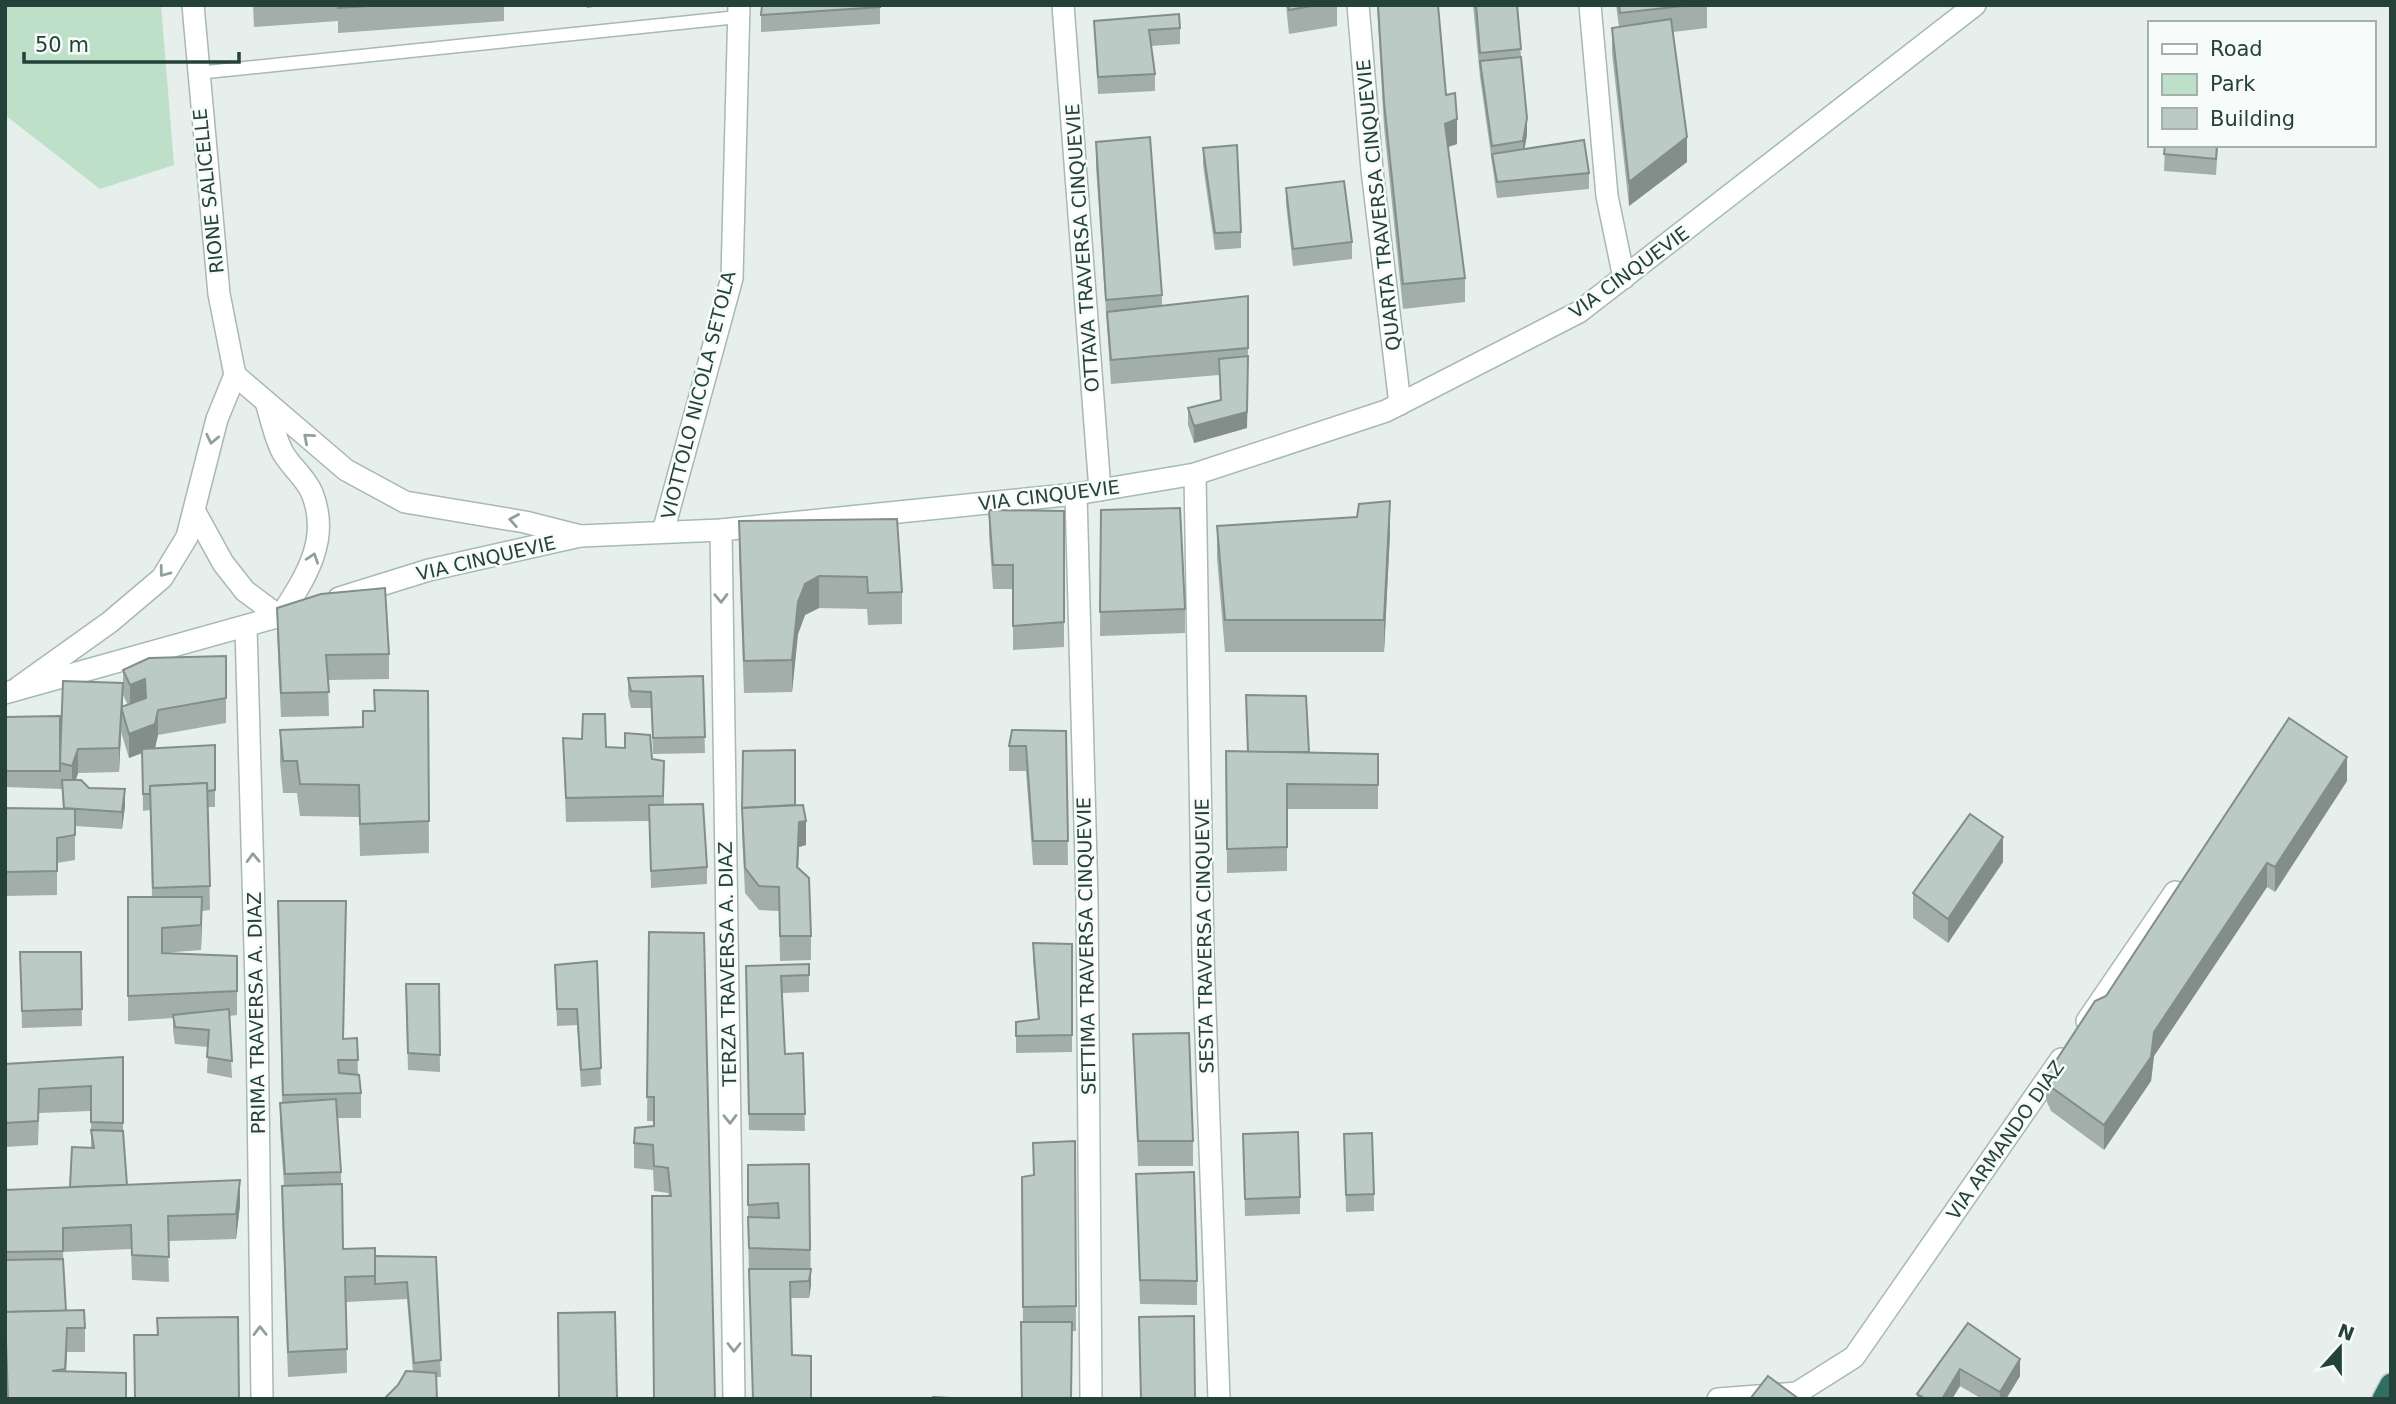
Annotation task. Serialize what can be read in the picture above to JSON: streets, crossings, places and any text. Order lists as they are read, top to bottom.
{
  "streets": {
    "street": [
      "RIONE SALICELLE",
      "QUARTA TRAVERSA CINQUEVIE",
      "OTTAVA TRAVERSA CINQUEVIE",
      "VIA CINQUEVIE",
      "VIOTTOLO NICOLA SETOLA",
      "SESTA TRAVERSA CINQUEVIE",
      "SETTIMA TRAVERSA CINQUEVIE",
      "TERZA TRAVERSA A. DIAZ",
      "PRIMA TRAVERSA A. DIAZ",
      "VIA ARMANDO DIAZ"
    ]
  },
  "crossings": [
    ["QUARTA TRAVERSA CINQUEVIE", "VIA CINQUEVIE"],
    ["OTTAVA TRAVERSA CINQUEVIE", "VIA CINQUEVIE"],
    ["VIA CINQUEVIE", "VIOTTOLO NICOLA SETOLA"],
    ["VIA CINQUEVIE", "SESTA TRAVERSA CINQUEVIE"],
    ["VIA CINQUEVIE", "SETTIMA TRAVERSA CINQUEVIE"],
    ["VIA CINQUEVIE", "TERZA TRAVERSA A. DIAZ"],
    ["VIA CINQUEVIE", "PRIMA TRAVERSA A. DIAZ"]
  ],
  "one_way": ["TERZA TRAVERSA A. DIAZ", "PRIMA TRAVERSA A. DIAZ"],
  "legend": ["Road", "Park", "Building"],
  "scale_bar": "50 m",
  "north": "top"
}
